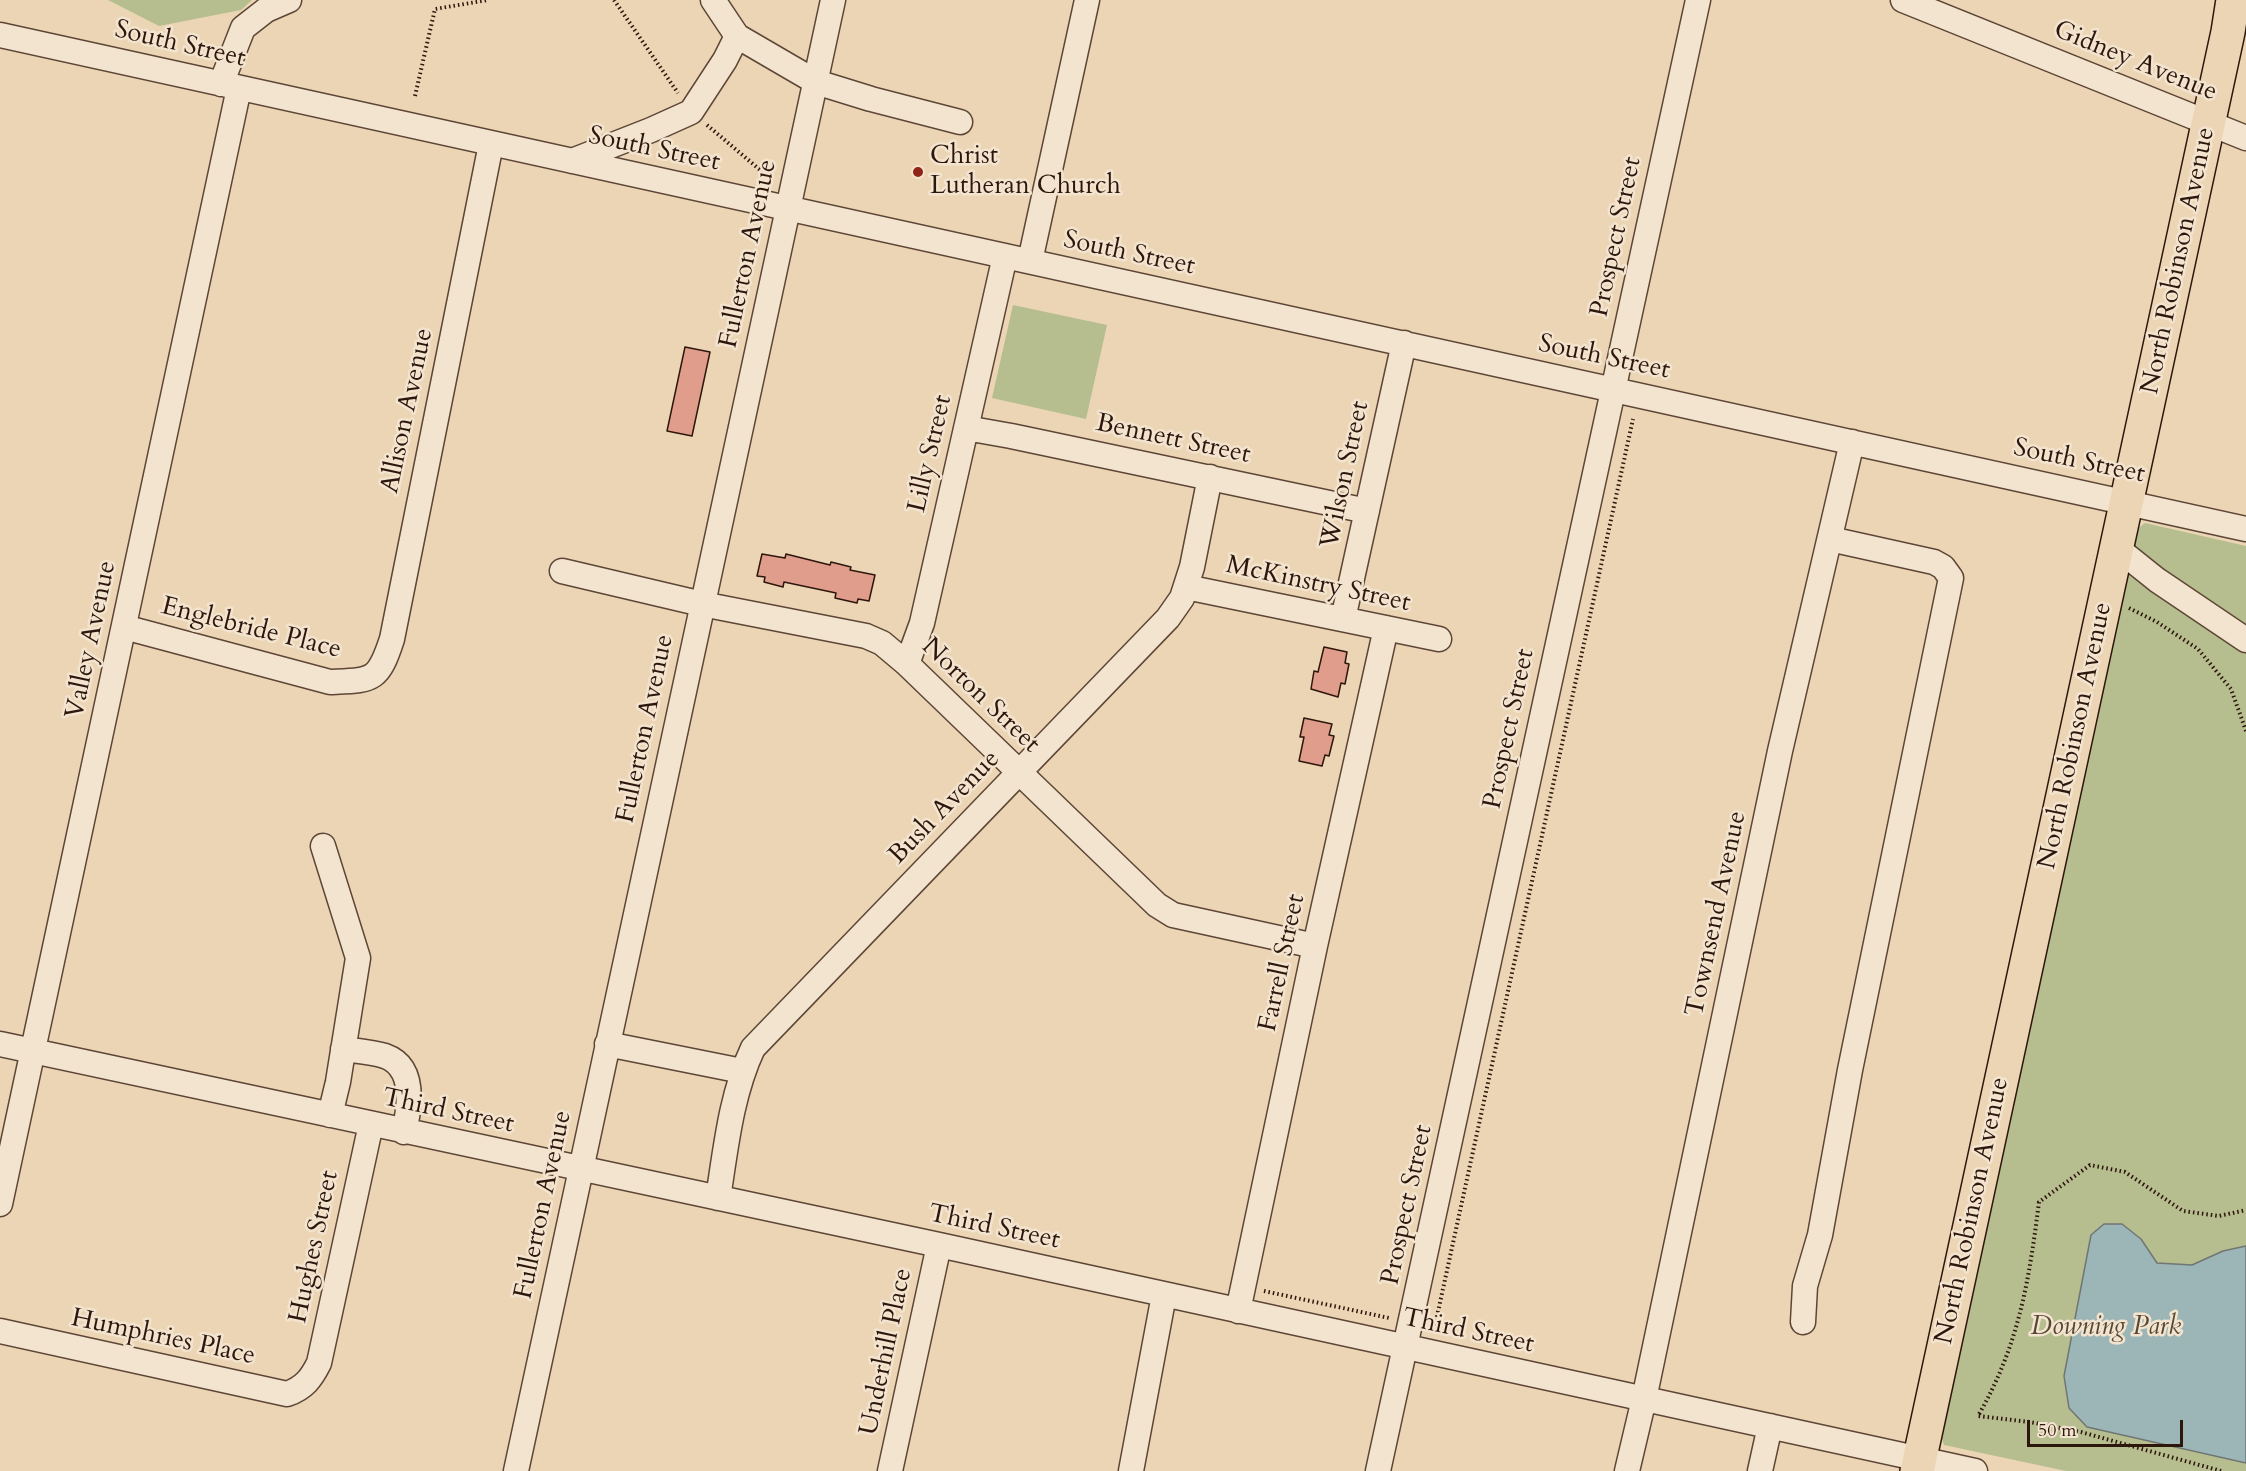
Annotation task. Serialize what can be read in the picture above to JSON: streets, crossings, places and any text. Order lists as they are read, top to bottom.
{
  "streets": {
    "highway": ["North Robinson Avenue"],
    "street": [
      "South Street",
      "Gidney Avenue",
      "Prospect Street",
      "Fullerton Avenue",
      "Allison Avenue",
      "Bennett Street",
      "Lilly Street",
      "Wilson Street",
      "McKinstry Street",
      "Englebride Place",
      "Valley Avenue",
      "Norton Street",
      "Bush Avenue",
      "Townsend Avenue",
      "Farrell Street",
      "Third Street",
      "Hughes Street",
      "Humphries Place",
      "Underhill Place"
    ]
  },
  "crossings": [
    ["South Street", "Prospect Street"],
    ["South Street", "Fullerton Avenue"],
    ["South Street", "North Robinson Avenue"],
    ["South Street", "Allison Avenue"],
    ["South Street", "Lilly Street"],
    ["South Street", "Wilson Street"],
    ["South Street", "Valley Avenue"],
    ["South Street", "Townsend Avenue"],
    ["Gidney Avenue", "North Robinson Avenue"],
    ["Prospect Street", "Third Street"],
    ["Fullerton Avenue", "Norton Street"],
    ["Fullerton Avenue", "Third Street"],
    ["North Robinson Avenue", "Third Street"],
    ["Allison Avenue", "Englebride Place"],
    ["Bennett Street", "Lilly Street"],
    ["Bennett Street", "Wilson Street"],
    ["Bennett Street", "Bush Avenue"],
    ["Lilly Street", "Norton Street"],
    ["Wilson Street", "McKinstry Street"],
    ["McKinstry Street", "Bush Avenue"],
    ["McKinstry Street", "Farrell Street"],
    ["Englebride Place", "Valley Avenue"],
    ["Valley Avenue", "Third Street"],
    ["Norton Street", "Bush Avenue"],
    ["Norton Street", "Farrell Street"],
    ["Bush Avenue", "Third Street"],
    ["Townsend Avenue", "Third Street"],
    ["Farrell Street", "Third Street"],
    ["Third Street", "Hughes Street"],
    ["Third Street", "Underhill Place"],
    ["Hughes Street", "Humphries Place"]
  ],
  "parks": ["Downing Park"],
  "places": ["Christ Lutheran Church"],
  "scale_bar": "50 m"
}
